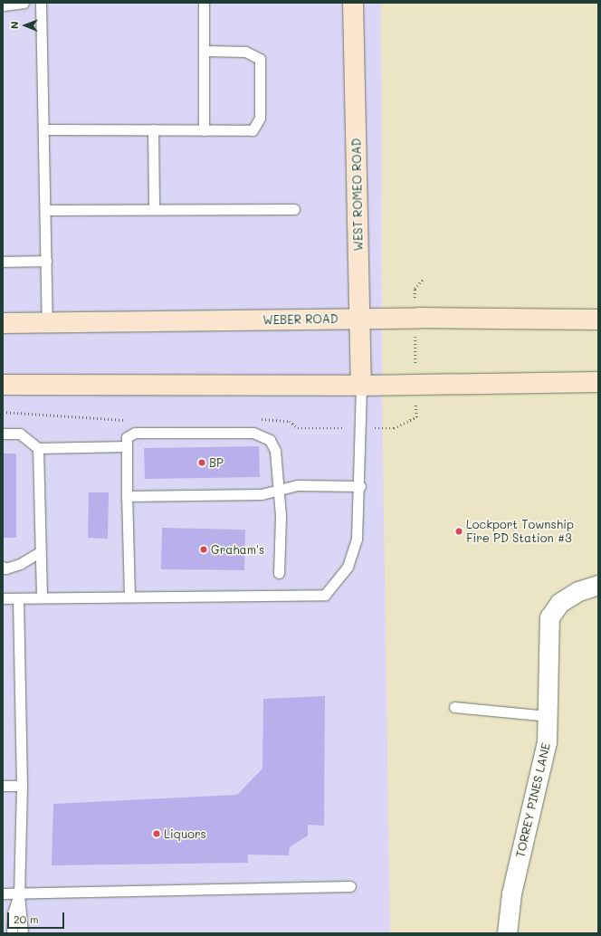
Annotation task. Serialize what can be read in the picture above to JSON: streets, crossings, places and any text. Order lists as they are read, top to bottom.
{
  "streets": {
    "main road": ["WEST ROMEO ROAD", "WEBER ROAD"],
    "street": ["TORREY PINES LANE"]
  },
  "crossings": [
    ["WEST ROMEO ROAD", "WEBER ROAD"]
  ],
  "places": [
    "BP",
    "Lockport Township Fire PD Station #3",
    "Graham's",
    "Liquors"
  ],
  "scale_bar": "20 m",
  "north": "left"
}
